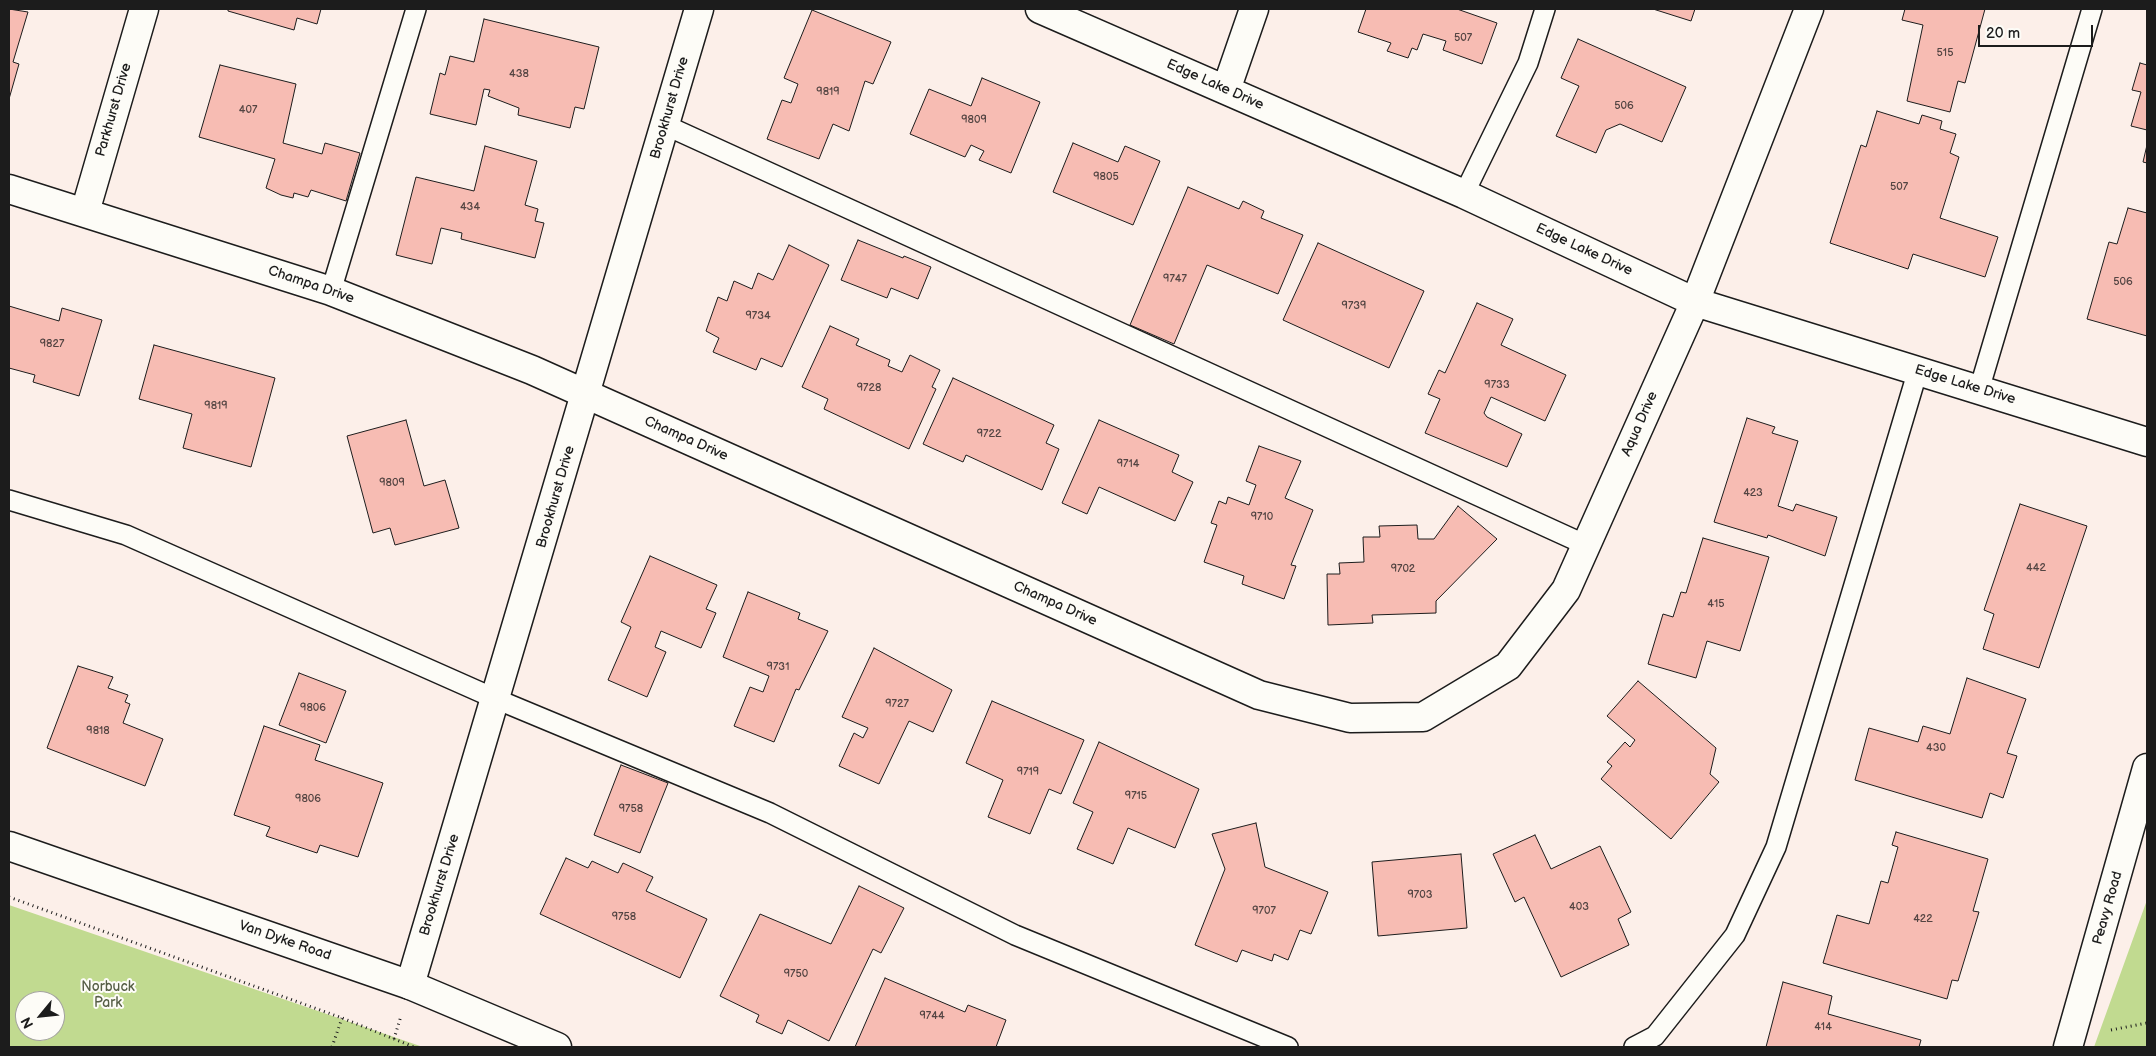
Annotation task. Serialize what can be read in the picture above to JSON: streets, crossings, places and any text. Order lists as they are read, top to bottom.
{
  "streets": {
    "street": [
      "Edge Lake Drive",
      "Brookhurst Drive",
      "Parkhurst Drive",
      "Champa Drive",
      "Aqua Drive",
      "Peavy Road",
      "Van Dyke Road"
    ]
  },
  "crossings": [
    ["Edge Lake Drive", "Aqua Drive"],
    ["Brookhurst Drive", "Champa Drive"],
    ["Brookhurst Drive", "Van Dyke Road"],
    ["Parkhurst Drive", "Champa Drive"],
    ["Champa Drive", "Aqua Drive"]
  ],
  "parks": ["Norbuck Park"],
  "house_numbers": [
    "507",
    "515",
    "438",
    "9819",
    "506",
    "407",
    "9809",
    "9805",
    "507",
    "434",
    "9747",
    "506",
    "9739",
    "9734",
    "9827",
    "9733",
    "9728",
    "9819",
    "9722",
    "9714",
    "9809",
    "423",
    "9710",
    "442",
    "9702",
    "415",
    "9731",
    "9727",
    "9806",
    "9818",
    "430",
    "9719",
    "9715",
    "9806",
    "9758",
    "9703",
    "403",
    "9707",
    "9758",
    "422",
    "9750",
    "9744",
    "414"
  ],
  "scale_bar": "20 m",
  "north": "bottom left"
}
